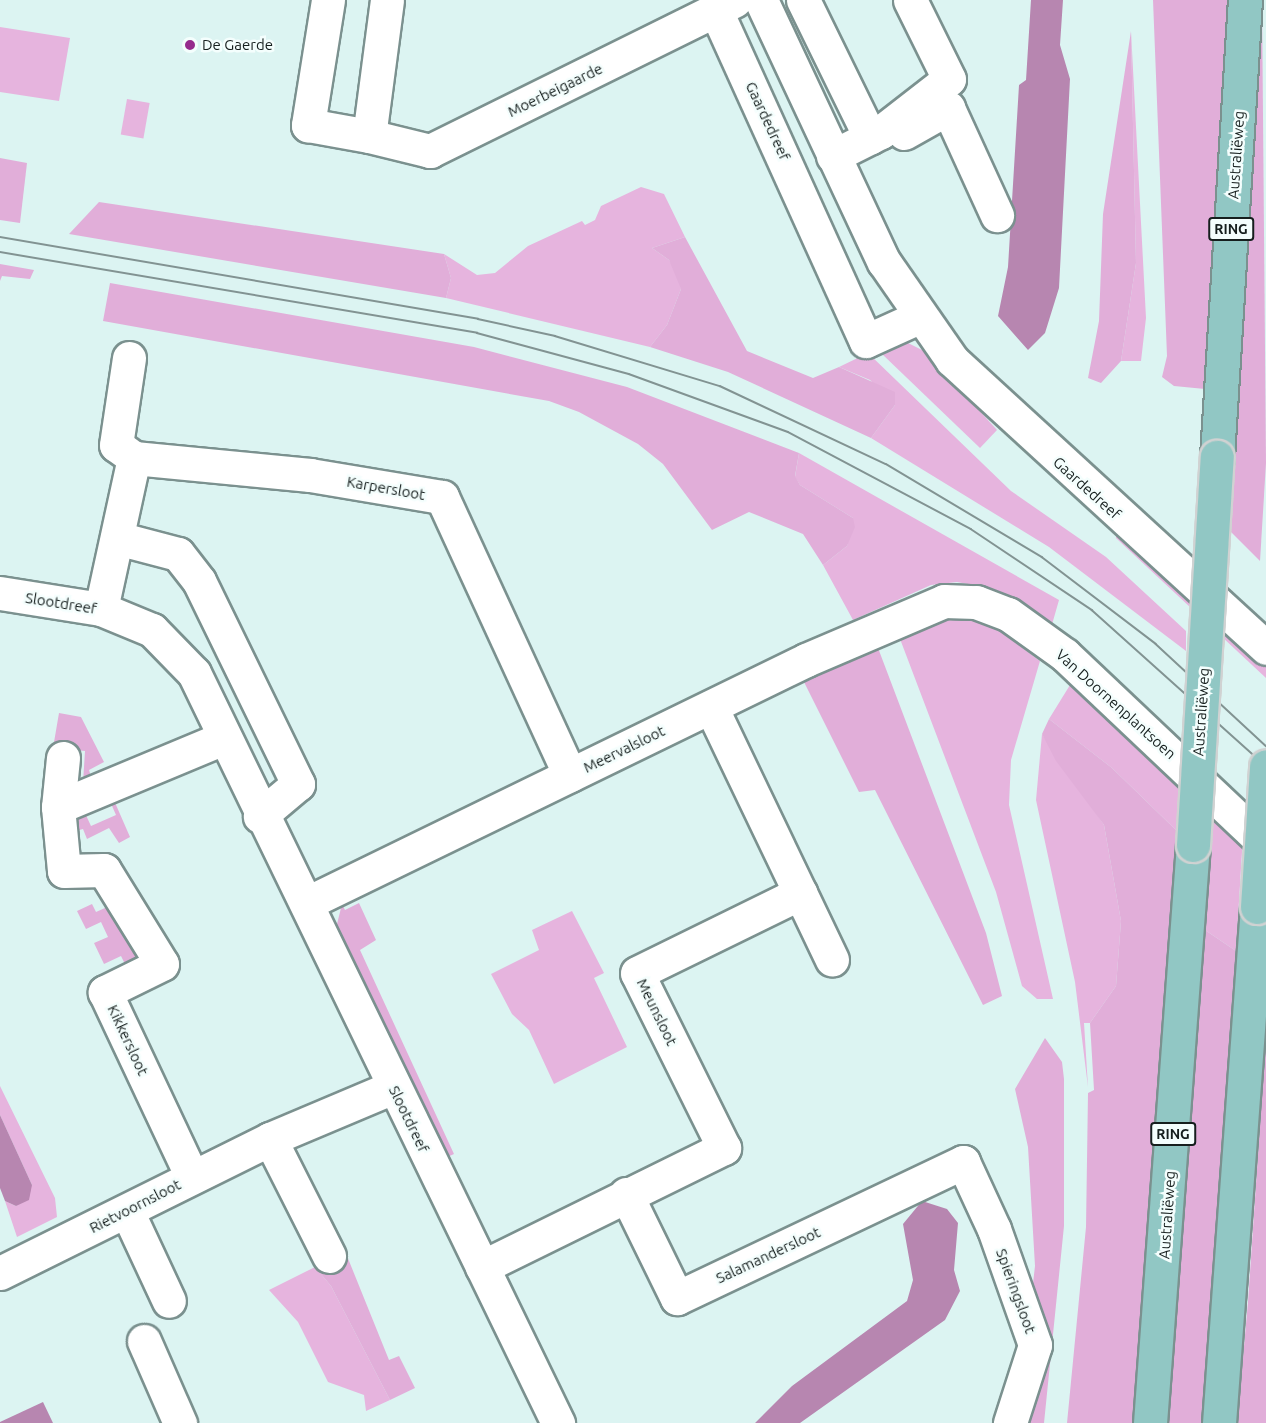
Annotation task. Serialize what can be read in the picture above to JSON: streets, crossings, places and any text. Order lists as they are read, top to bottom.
{
  "streets": {
    "main road": ["Australiëweg", "RING"],
    "street": [
      "Moerbeigaarde",
      "Gaardedreef",
      "Karpersloot",
      "Slootdreef",
      "Van Doornenplantsoen",
      "Meervalsloot",
      "Meunsloot",
      "Kikkersloot",
      "Rietvoornsloot",
      "Salamandersloot",
      "Spieringsloot"
    ]
  },
  "crossings": [
    ["Moerbeigaarde", "Gaardedreef"],
    ["Karpersloot", "Meervalsloot"],
    ["Slootdreef", "Meervalsloot"],
    ["Slootdreef", "Rietvoornsloot"],
    ["Van Doornenplantsoen", "Meervalsloot"],
    ["Meunsloot", "Salamandersloot"],
    ["Kikkersloot", "Rietvoornsloot"],
    ["Salamandersloot", "Spieringsloot"]
  ],
  "places": ["De Gaerde"]
}
